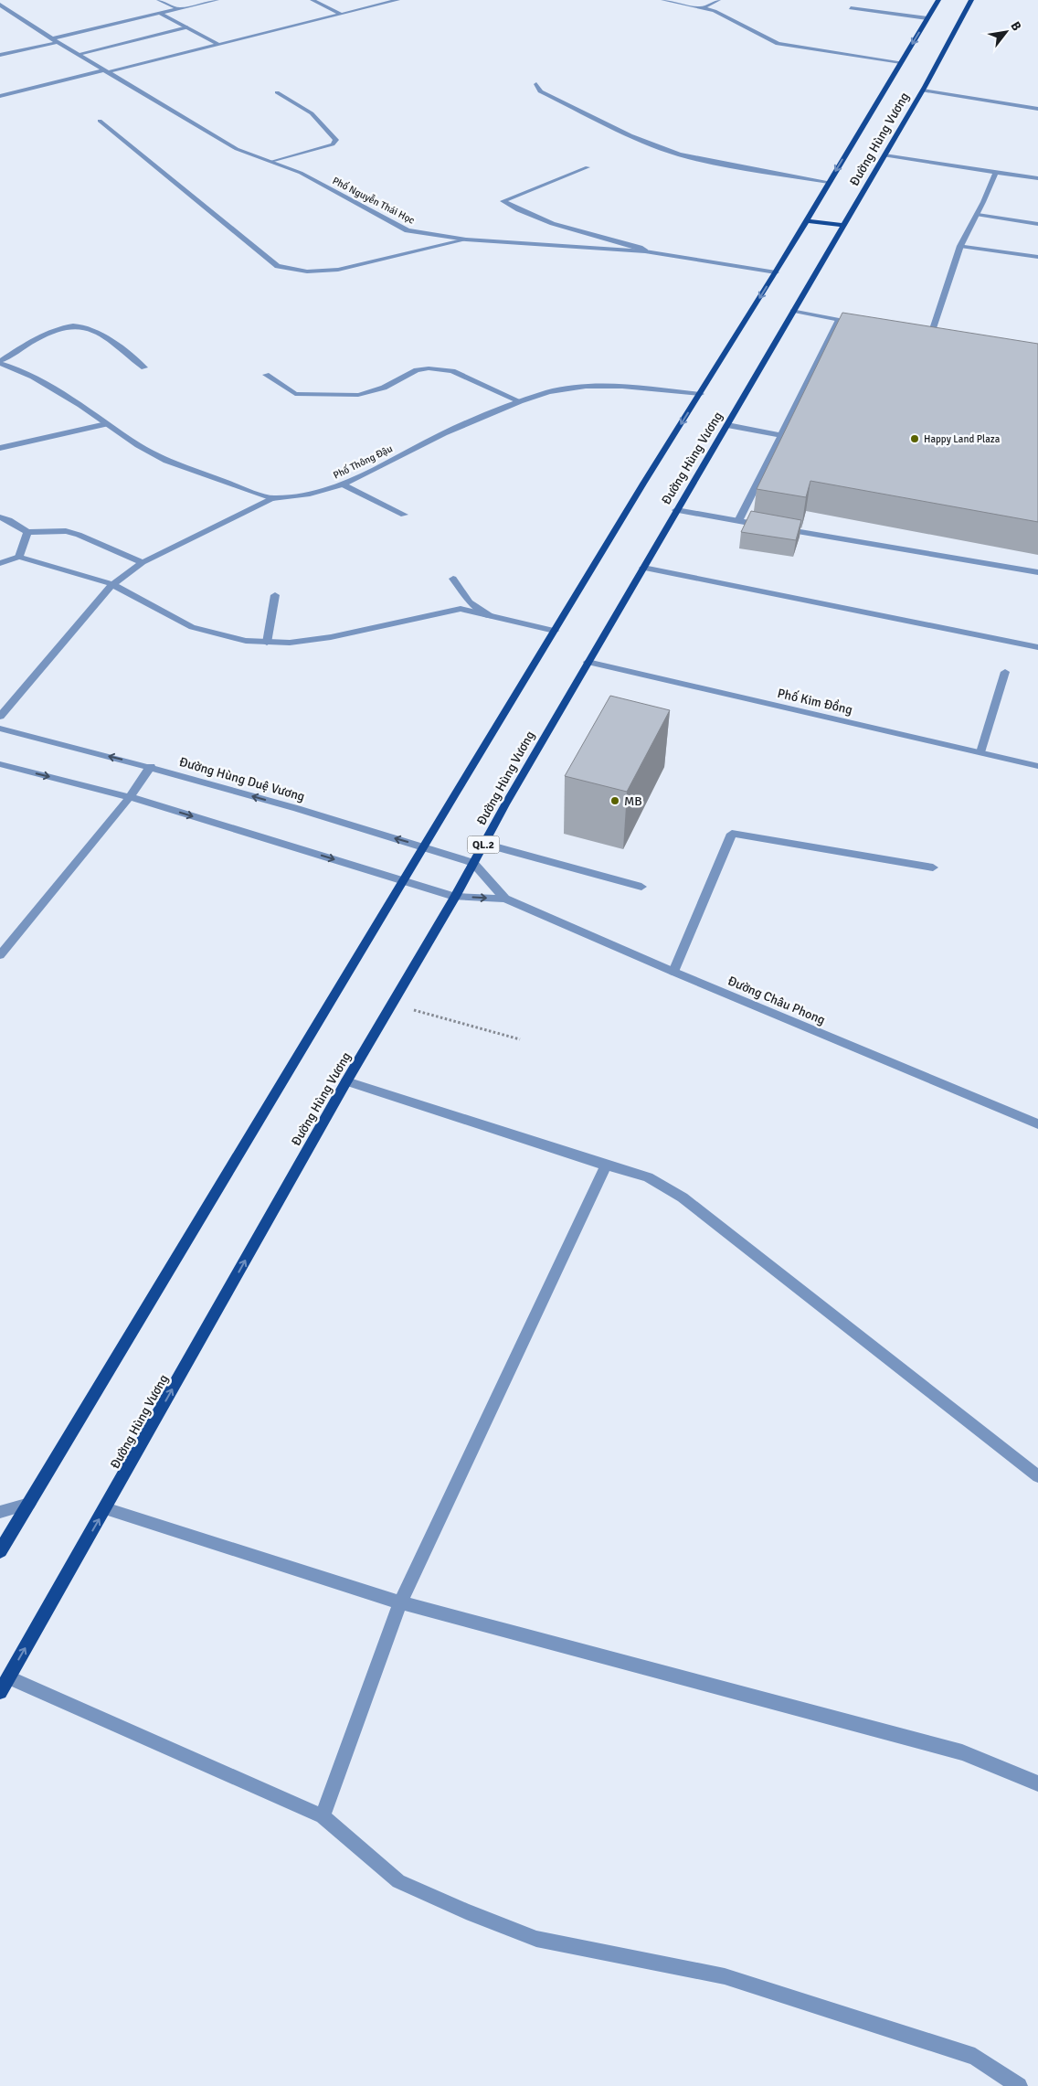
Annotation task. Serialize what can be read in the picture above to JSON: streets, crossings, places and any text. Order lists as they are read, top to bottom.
{
  "streets": {
    "main road": ["Đường Hùng Vương", "QL.2"],
    "street": [
      "Phố Nguyễn Thái Học",
      "Phố Thông Đậu",
      "Phố Kim Đồng",
      "Đường Hùng Duệ Vương",
      "Đường Châu Phong"
    ]
  },
  "crossings": [
    ["Đường Hùng Vương", "Phố Nguyễn Thái Học"],
    ["Đường Hùng Vương", "Phố Thông Đậu"],
    ["Đường Hùng Vương", "Phố Kim Đồng"],
    ["Đường Hùng Vương", "Đường Hùng Duệ Vương"],
    ["Đường Hùng Vương", "Đường Châu Phong"],
    ["Đường Hùng Duệ Vương", "Đường Châu Phong"]
  ],
  "places": ["Happy Land Plaza", "MB"],
  "north": "top right"
}
